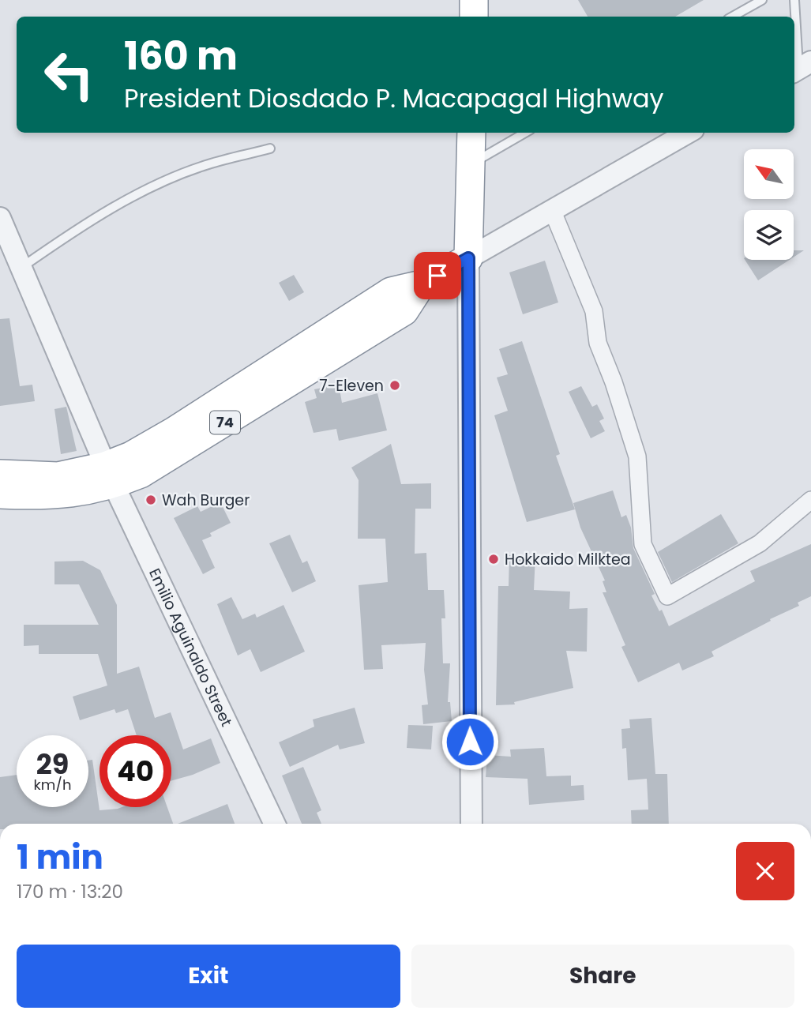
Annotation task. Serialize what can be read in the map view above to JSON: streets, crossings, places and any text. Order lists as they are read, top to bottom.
{
  "streets": {
    "highway": ["74"],
    "street": ["Emilio Aguinaldo Street"]
  },
  "crossings": [
    ["74", "Emilio Aguinaldo Street"]
  ],
  "places": ["7-Eleven", "Wah Burger", "Hokkaido Milktea"],
  "north": "top left",
  "page": {
    "turn": ["160 m", "President Diosdado P. Macapagal Highway"],
    "speed": "29 km/h",
    "limit": "40",
    "heading": ["1 min", "170 m · 13:20"],
    "buttons": ["Exit", "Share"]
  }
}
